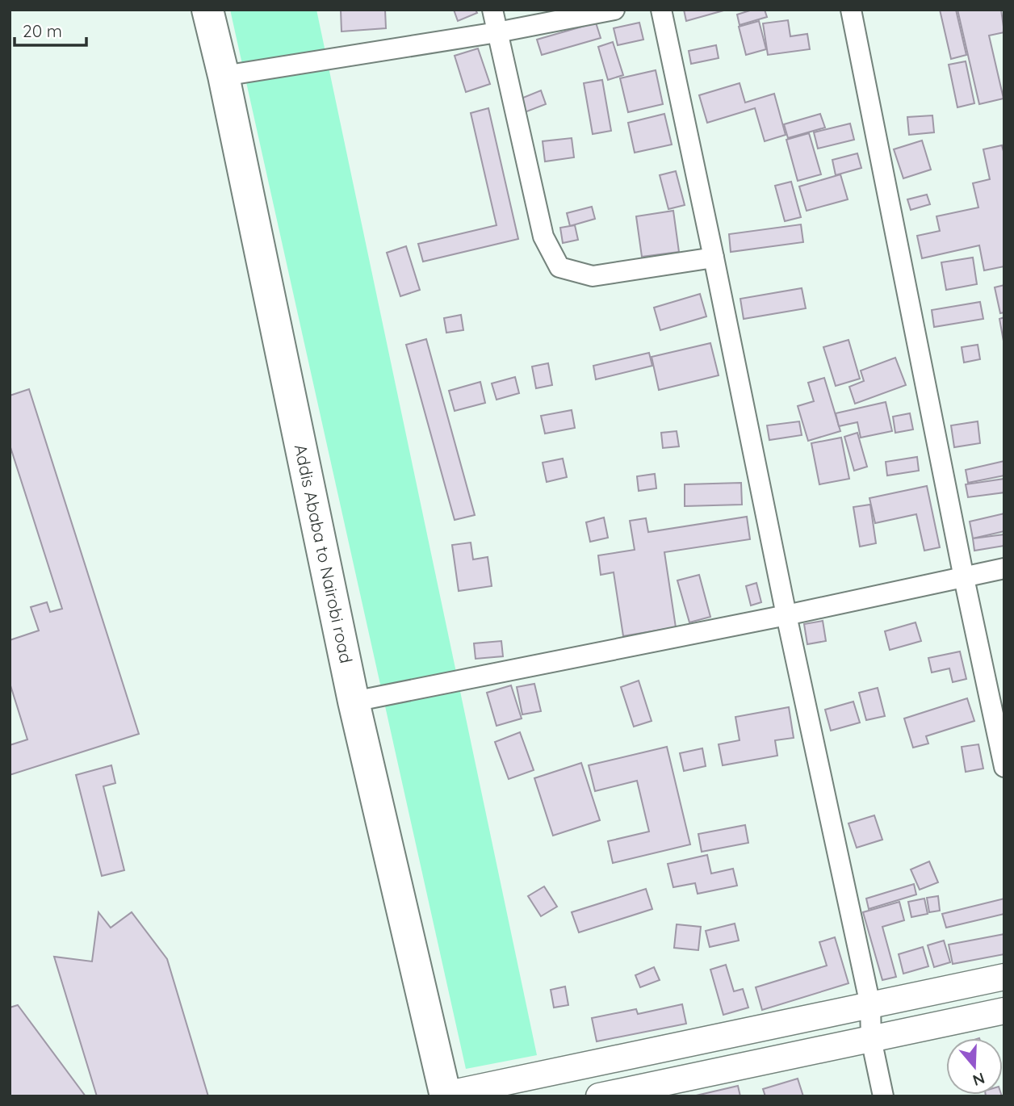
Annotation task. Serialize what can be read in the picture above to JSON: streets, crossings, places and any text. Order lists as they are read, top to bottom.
{
  "streets": {
    "highway": ["Addis Ababa to Nairobi road"]
  },
  "scale_bar": "20 m",
  "north": "bottom"
}
